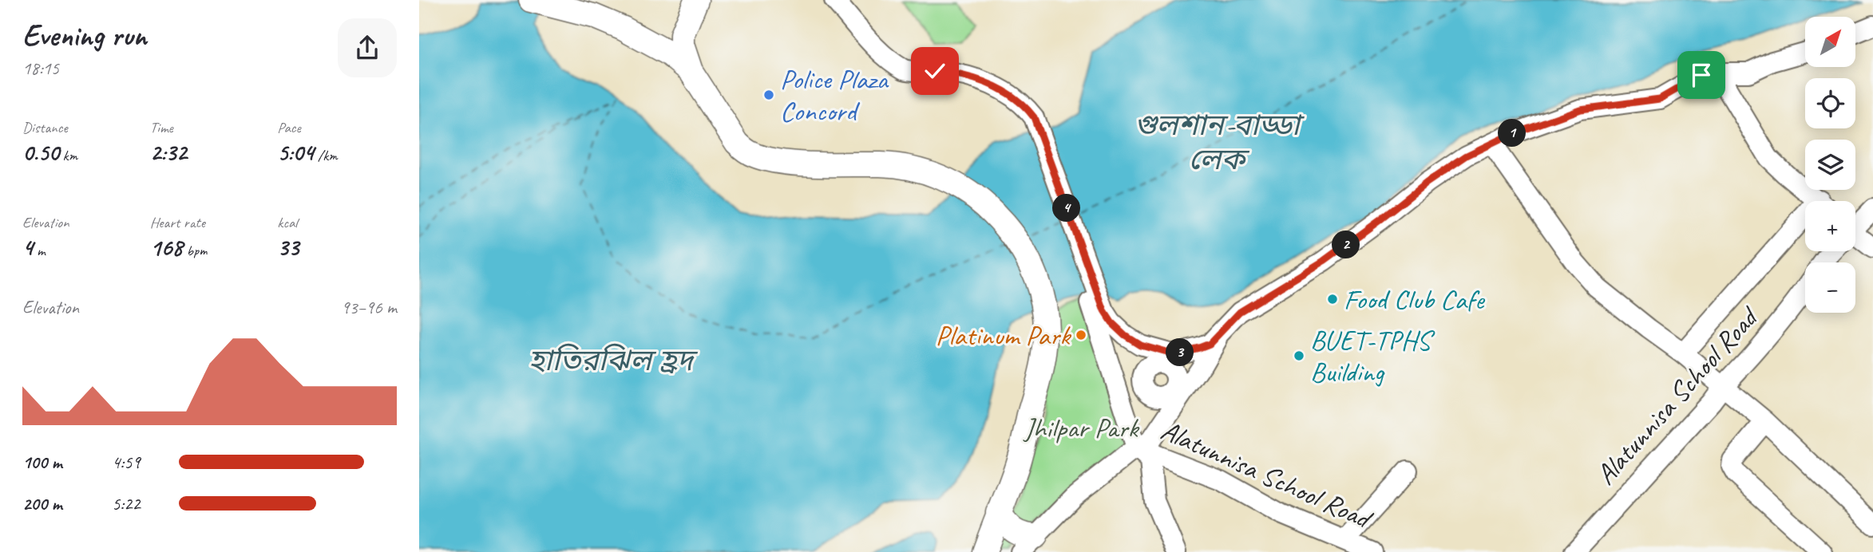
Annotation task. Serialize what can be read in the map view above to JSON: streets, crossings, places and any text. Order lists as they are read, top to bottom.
{
  "streets": {
    "street": ["Alatunnisa School Road"]
  },
  "water": ["গুলশান-বাড্ডা লেক", "হাতিরঝিল হ্রদ"],
  "parks": ["Jhilpar Park"],
  "places": [
    "Police Plaza Concord",
    "Food Club Cafe",
    "Platinum Park",
    "BUET-TPHS Building"
  ],
  "north": "top right",
  "page": {
    "heading": ["Evening run", "18:15"],
    "map_buttons": ["+", "−"],
    "stats": [
      ["Distance", "0.50 km"],
      ["Time", "2:32"],
      ["Pace", "5:04 /km"],
      ["Elevation", "4 m"],
      ["Heart rate", "168 bpm"],
      ["kcal", "33"]
    ],
    "pins": [
      "1",
      "4",
      "2",
      "3"
    ],
    "chart": ["Elevation", "93–96 m"],
    "list": [
      {
        "name": "100 m",
        "note": "4:59"
      },
      {
        "name": "200 m",
        "note": "5:22"
      }
    ]
  }
}
